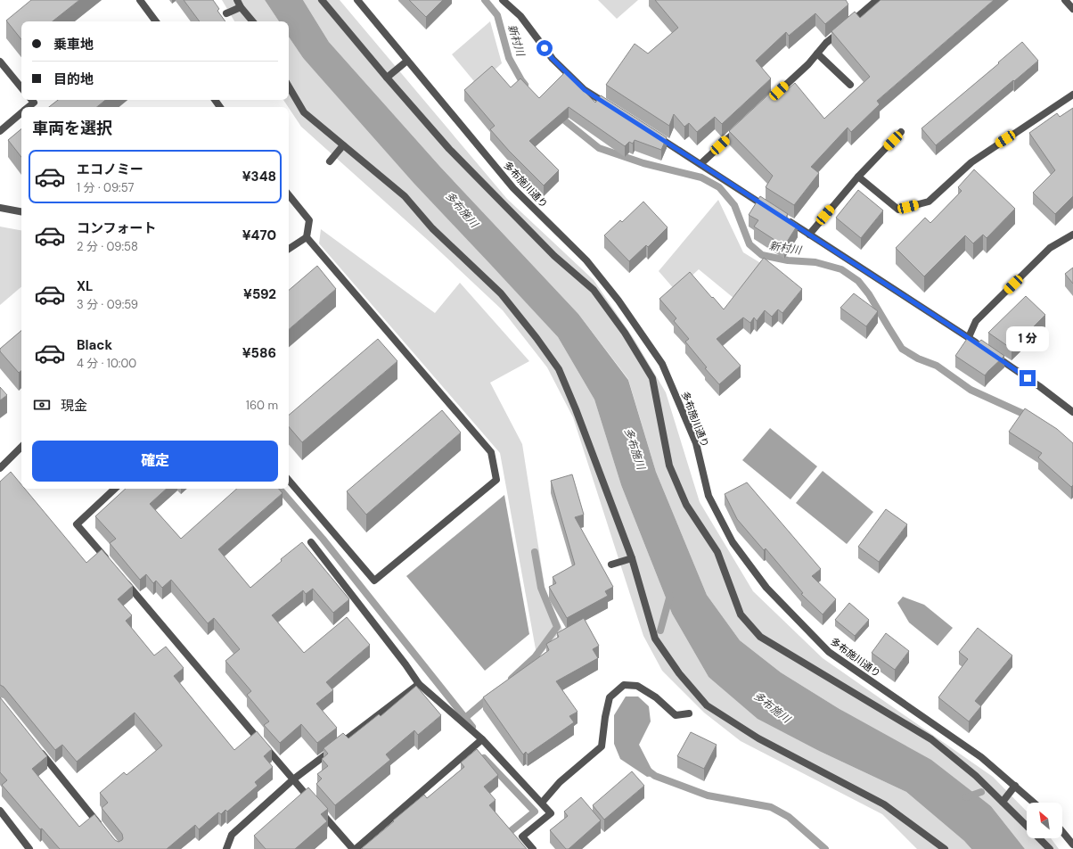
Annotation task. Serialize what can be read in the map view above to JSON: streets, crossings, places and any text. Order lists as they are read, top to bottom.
{
  "streets": {
    "street": ["多布施川通り"]
  },
  "water": ["新村川", "多布施川"],
  "north": "top left",
  "page": {
    "banner": ["乗車地", "目的地"],
    "heading": "車両を選択",
    "list": [
      {
        "name": "エコノミー",
        "note": "1 分 · 09:57",
        "value": "¥348"
      },
      {
        "name": "コンフォート",
        "note": "2 分 · 09:58",
        "value": "¥470"
      },
      {
        "name": "XL",
        "note": "3 分 · 09:59",
        "value": "¥592"
      },
      {
        "name": "Black",
        "note": "4 分 · 10:00",
        "value": "¥586"
      }
    ],
    "bubble": "1 分",
    "pay": ["現金", "160 m"],
    "buttons": "確定"
  }
}
